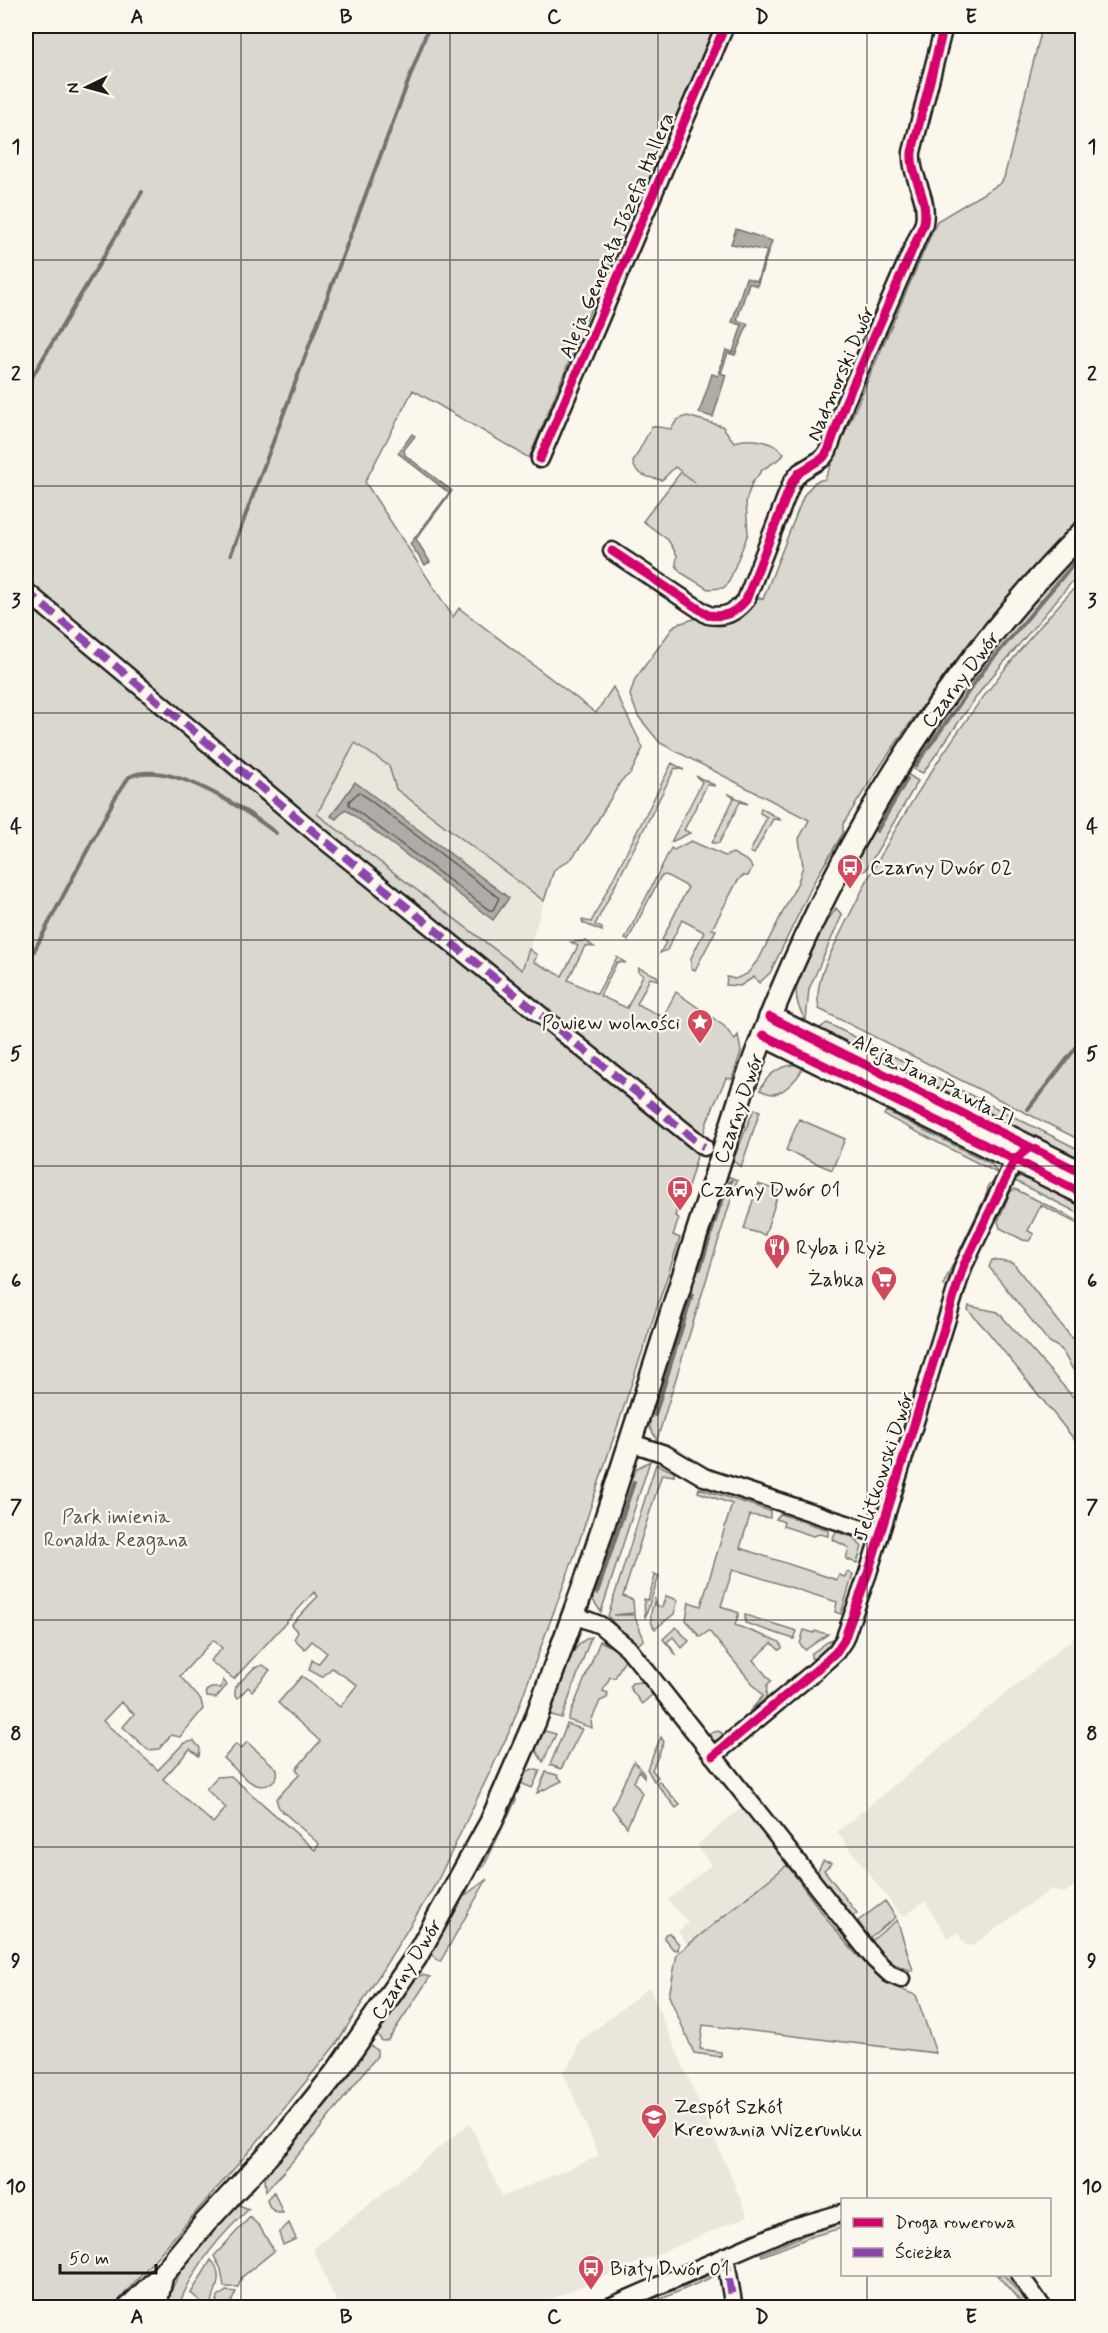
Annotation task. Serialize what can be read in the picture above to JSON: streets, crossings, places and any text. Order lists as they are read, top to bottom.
{
  "streets": {
    "main road": ["Czarny Dwór", "Aleja Jana Pawła II"],
    "street": ["Aleja Generała Józefa Hallera", "Nadmorski Dwór", "Jelitkowski Dwór"]
  },
  "crossings": [
    ["Czarny Dwór", "Aleja Jana Pawła II"],
    ["Aleja Jana Pawła II", "Jelitkowski Dwór"]
  ],
  "parks": ["Park imienia Ronalda Reagana"],
  "places": {
    "bus stop": ["Czarny Dwór 02", "Czarny Dwór 01", "Biały Dwór 01"],
    "place": ["Powiew wolności"],
    "restaurant": ["Ryba i Ryż"],
    "supermarket": ["Żabka"],
    "school or university": ["Zespół Szkół Kreowania Wizerunku"]
  },
  "legend": ["Droga rowerowa", "Ścieżka"],
  "scale_bar": "50 m",
  "north": "left",
  "grid": {
    "columns": [
      "A",
      "B",
      "C",
      "D",
      "E"
    ],
    "rows": [
      "1",
      "2",
      "3",
      "4",
      "5",
      "6",
      "7",
      "8",
      "9",
      "10"
    ]
  }
}
